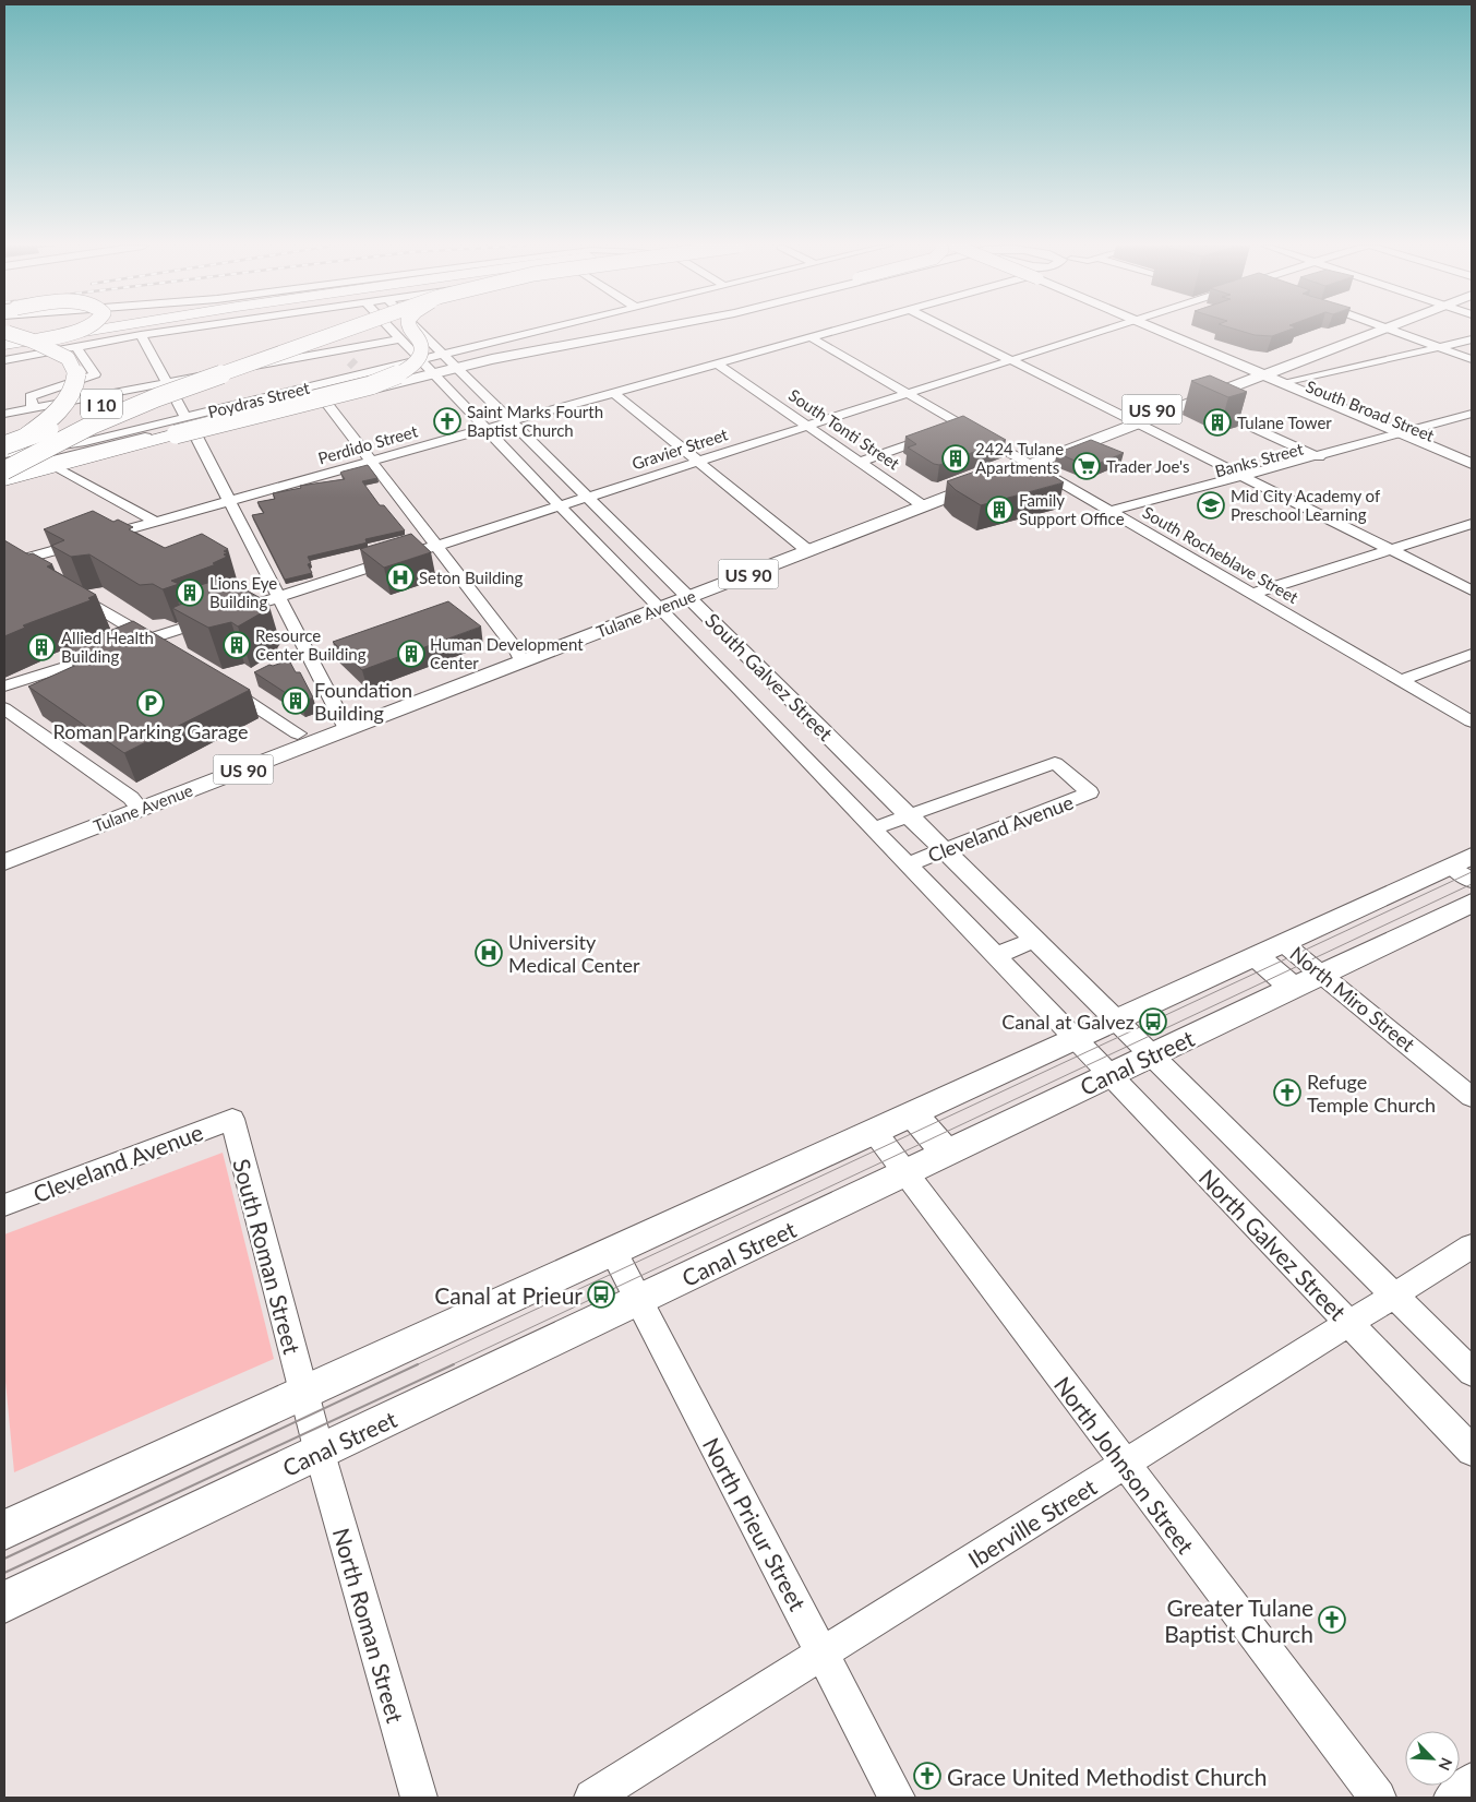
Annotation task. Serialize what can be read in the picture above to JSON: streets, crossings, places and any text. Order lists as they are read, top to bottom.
{
  "streets": {
    "highway": ["I 10"],
    "main road": [
      "Poydras Street",
      "US 90",
      "South Broad Street",
      "Tulane Avenue",
      "Canal Street"
    ],
    "street": [
      "South Tonti Street",
      "Perdido Street",
      "Gravier Street",
      "Banks Street",
      "South Rocheblave Street",
      "South Galvez Street",
      "Cleveland Avenue",
      "North Miro Street",
      "North Galvez Street",
      "South Roman Street",
      "North Johnson Street",
      "Iberville Street",
      "North Prieur Street",
      "North Roman Street"
    ]
  },
  "crossings": [
    ["Poydras Street", "I 10"],
    ["Poydras Street", "South Galvez Street"],
    ["South Broad Street", "Banks Street"],
    ["South Broad Street", "Tulane Avenue"],
    ["South Tonti Street", "Perdido Street"],
    ["South Tonti Street", "Gravier Street"],
    ["South Tonti Street", "Tulane Avenue"],
    ["Perdido Street", "South Rocheblave Street"],
    ["Perdido Street", "South Galvez Street"],
    ["Gravier Street", "South Rocheblave Street"],
    ["Gravier Street", "South Galvez Street"],
    ["Banks Street", "South Rocheblave Street"],
    ["South Rocheblave Street", "Tulane Avenue"],
    ["Tulane Avenue", "South Galvez Street"],
    ["South Galvez Street", "Cleveland Avenue"],
    ["South Galvez Street", "Canal Street"],
    ["South Galvez Street", "North Galvez Street"],
    ["Cleveland Avenue", "South Roman Street"],
    ["North Miro Street", "Canal Street"],
    ["Canal Street", "North Galvez Street"],
    ["Canal Street", "South Roman Street"],
    ["Canal Street", "North Johnson Street"],
    ["Canal Street", "North Prieur Street"],
    ["Canal Street", "North Roman Street"],
    ["North Galvez Street", "Iberville Street"],
    ["South Roman Street", "North Roman Street"],
    ["North Johnson Street", "Iberville Street"],
    ["Iberville Street", "North Prieur Street"]
  ],
  "places": {
    "church": [
      "Saint Marks Fourth Baptist Church",
      "Refuge Temple Church",
      "Greater Tulane Baptist Church",
      "Grace United Methodist Church"
    ],
    "building": [
      "Tulane Tower",
      "2424 Tulane Apartments",
      "Family Support Office",
      "Lions Eye Building",
      "Resource Center Building",
      "Allied Health Building",
      "Human Development Center",
      "Foundation Building"
    ],
    "supermarket": ["Trader Joe's"],
    "school or university": ["Mid City Academy of Preschool Learning"],
    "hospital": ["Seton Building", "University Medical Center"],
    "parking": ["Roman Parking Garage"],
    "bus stop": ["Canal at Galvez", "Canal at Prieur"]
  },
  "north": "bottom right"
}
